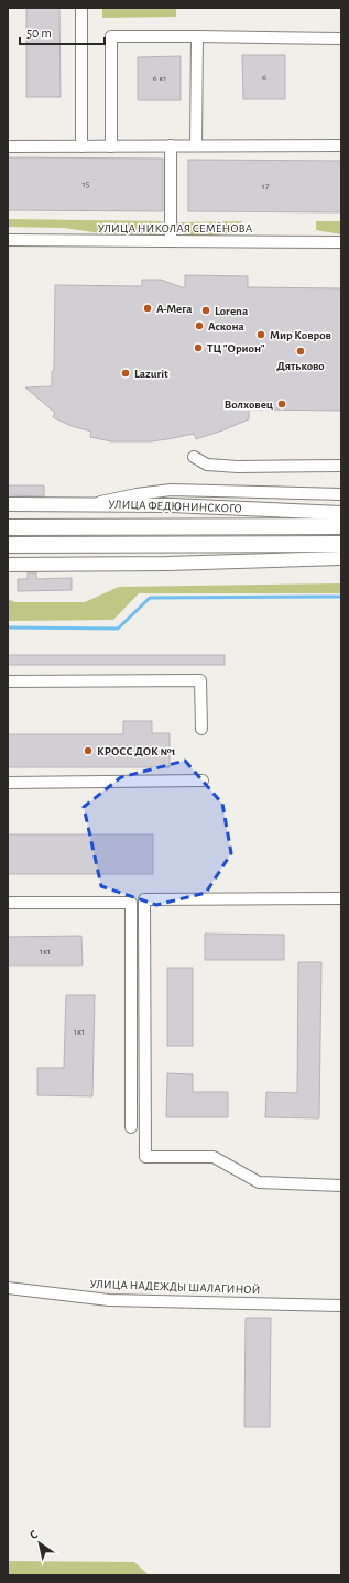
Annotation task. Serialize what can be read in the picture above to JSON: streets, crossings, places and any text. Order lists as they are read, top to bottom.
{
  "streets": {
    "highway": ["УЛИЦА ФЕДЮНИНСКОГО"],
    "street": ["УЛИЦА НИКОЛАЯ СЕМЁНОВА", "УЛИЦА НАДЕЖДЫ ШАЛАГИНОЙ"]
  },
  "places": [
    "А-Мега",
    "Lorena",
    "Аскона",
    "Мир Ковров",
    "ТЦ \"Орион\"",
    "Дятьково",
    "Lazurit",
    "Волховец",
    "КРОСС ДОК №1"
  ],
  "house_numbers": [
    "6",
    "6 к1",
    "15",
    "17",
    "1к1",
    "1к1"
  ],
  "scale_bar": "50 m",
  "north": "top left"
}
